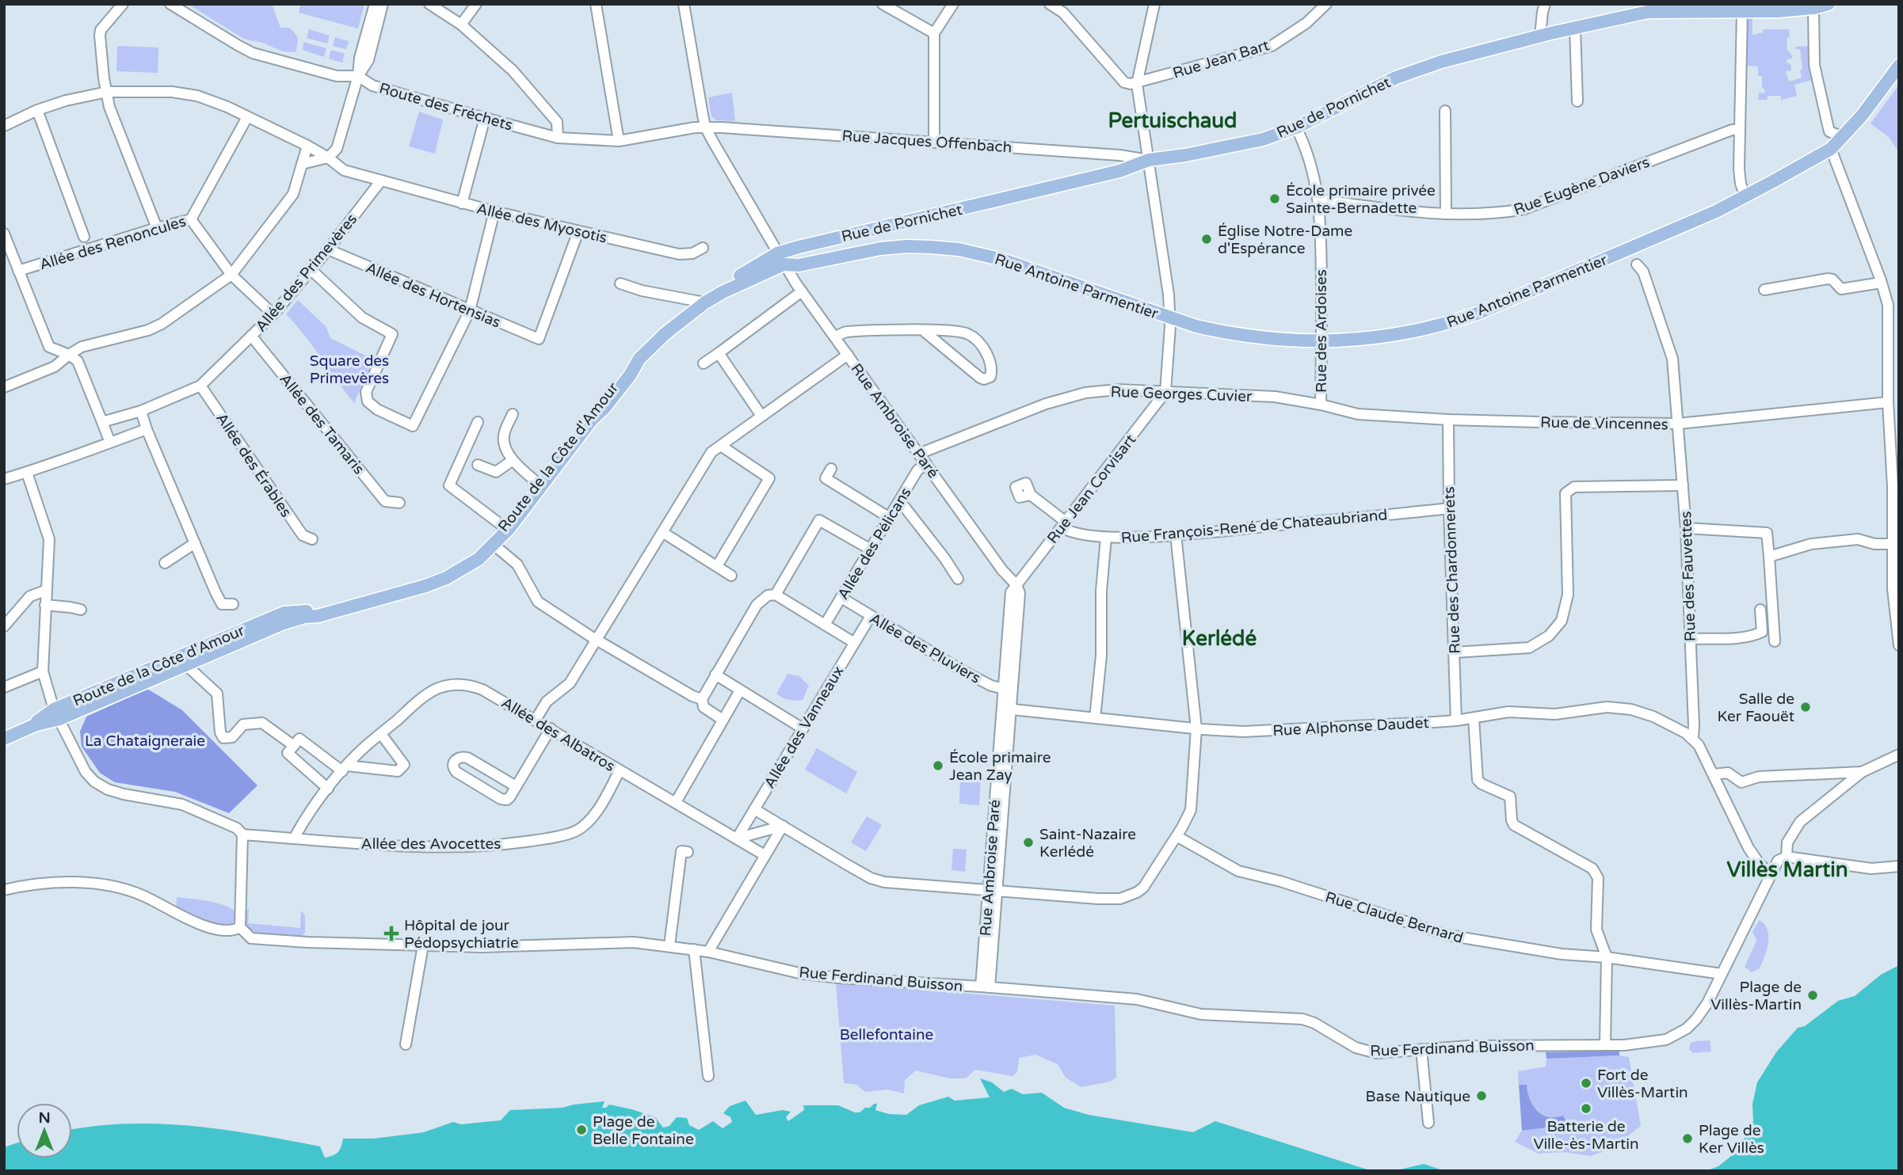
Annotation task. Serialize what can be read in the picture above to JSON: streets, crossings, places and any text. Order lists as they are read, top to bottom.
{
  "streets": {
    "main road": ["Rue de Pornichet", "Rue Antoine Parmentier", "Route de la Côte d'Amour"],
    "street": [
      "Rue Jean Bart",
      "Route des Fréchets",
      "Rue Jacques Offenbach",
      "Rue Eugène Daviers",
      "Allée des Myosotis",
      "Allée des Renoncules",
      "Allée des Primevères",
      "Allée des Hortensias",
      "Rue des Ardoises",
      "Rue Georges Cuvier",
      "Rue Ambroise Paré",
      "Rue de Vincennes",
      "Allée des Tamaris",
      "Allée des Érables",
      "Rue Jean Corvisart",
      "Rue François-René de Chateaubriand",
      "Allée des Pélicans",
      "Rue des Chardonnerets",
      "Rue des Fauvettes",
      "Allée des Pluviers",
      "Rue Alphonse Daudet",
      "Allée des Vanneaux",
      "Allée des Albatros",
      "Allée des Avocettes",
      "Rue Claude Bernard",
      "Rue Ferdinand Buisson"
    ]
  },
  "crossings": [
    ["Route des Fréchets", "Rue Jacques Offenbach"],
    ["Route des Fréchets", "Rue Ambroise Paré"],
    ["Rue de Pornichet", "Rue Jacques Offenbach"],
    ["Rue de Pornichet", "Rue Antoine Parmentier"],
    ["Rue de Pornichet", "Rue des Ardoises"],
    ["Rue de Pornichet", "Rue Ambroise Paré"],
    ["Rue de Pornichet", "Route de la Côte d'Amour"],
    ["Rue Jacques Offenbach", "Rue Ambroise Paré"],
    ["Rue Eugène Daviers", "Rue des Ardoises"],
    ["Allée des Myosotis", "Allée des Renoncules"],
    ["Allée des Myosotis", "Allée des Primevères"],
    ["Allée des Myosotis", "Allée des Hortensias"],
    ["Allée des Primevères", "Allée des Hortensias"],
    ["Allée des Primevères", "Allée des Tamaris"],
    ["Allée des Primevères", "Allée des Érables"],
    ["Rue Antoine Parmentier", "Rue des Ardoises"],
    ["Rue Antoine Parmentier", "Rue Ambroise Paré"],
    ["Rue Antoine Parmentier", "Route de la Côte d'Amour"],
    ["Rue des Ardoises", "Rue Georges Cuvier"],
    ["Rue des Ardoises", "Rue de Vincennes"],
    ["Rue Georges Cuvier", "Rue Ambroise Paré"],
    ["Rue Georges Cuvier", "Rue de Vincennes"],
    ["Rue Georges Cuvier", "Rue Jean Corvisart"],
    ["Rue Ambroise Paré", "Route de la Côte d'Amour"],
    ["Rue Ambroise Paré", "Rue Jean Corvisart"],
    ["Rue Ambroise Paré", "Allée des Pélicans"],
    ["Rue Ambroise Paré", "Allée des Pluviers"],
    ["Rue Ambroise Paré", "Rue Alphonse Daudet"],
    ["Rue Ambroise Paré", "Rue Ferdinand Buisson"],
    ["Rue de Vincennes", "Rue des Chardonnerets"],
    ["Rue de Vincennes", "Rue des Fauvettes"],
    ["Rue Jean Corvisart", "Rue François-René de Chateaubriand"],
    ["Rue François-René de Chateaubriand", "Rue des Chardonnerets"],
    ["Allée des Pélicans", "Allée des Pluviers"],
    ["Rue des Chardonnerets", "Rue Alphonse Daudet"],
    ["Rue des Fauvettes", "Rue Alphonse Daudet"],
    ["Allée des Pluviers", "Allée des Vanneaux"],
    ["Allée des Vanneaux", "Allée des Albatros"],
    ["Allée des Albatros", "Allée des Avocettes"],
    ["Rue Claude Bernard", "Rue Ferdinand Buisson"]
  ],
  "districts": ["Pertuischaud", "Kerlédé", "Villès Martin"],
  "parks": ["Square des Primevères", "La Chataigneraie", "Bellefontaine"],
  "places": {
    "other": [
      "École primaire privée Sainte-Bernadette",
      "Église Notre-Dame d'Espérance",
      "Salle de Ker Faouët",
      "École primaire Jean Zay",
      "Saint-Nazaire Kerlédé",
      "Plage de Villès-Martin",
      "Fort de Villès-Martin",
      "Base Nautique",
      "Batterie de Ville-ès-Martin",
      "Plage de Belle Fontaine",
      "Plage de Ker Villès"
    ],
    "health": ["Hôpital de jour Pédopsychiatrie"]
  },
  "north": "top"
}
